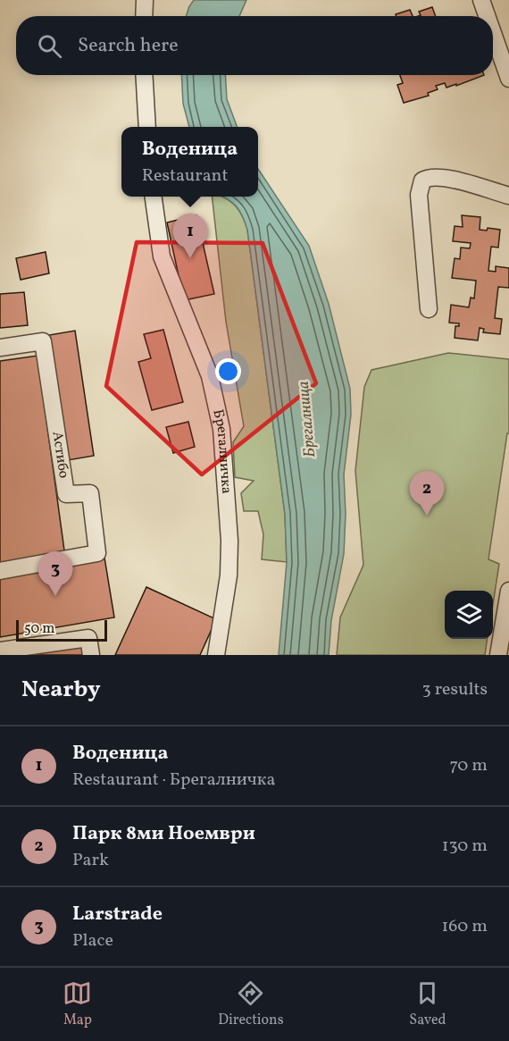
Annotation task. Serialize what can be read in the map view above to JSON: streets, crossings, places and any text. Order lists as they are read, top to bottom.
{
  "streets": {
    "street": ["Брегалничка", "Астибо"]
  },
  "water": ["Брегалница"],
  "scale_bar": "50 m",
  "page": {
    "search": "Search here",
    "popup": ["Воденица", "Restaurant"],
    "pins": ["1", "2", "3"],
    "scale": "50 m",
    "heading": ["Nearby", "3 results"],
    "list": [
      {
        "mark": "1",
        "name": "Воденица",
        "note": "Restaurant · Брегалничка",
        "value": "70 m"
      },
      {
        "mark": "2",
        "name": "Парк 8ми Ноември",
        "note": "Park",
        "value": "130 m"
      },
      {
        "mark": "3",
        "name": "Larstrade",
        "note": "Place",
        "value": "160 m"
      }
    ],
    "nav": ["Map", "Directions", "Saved"]
  }
}
